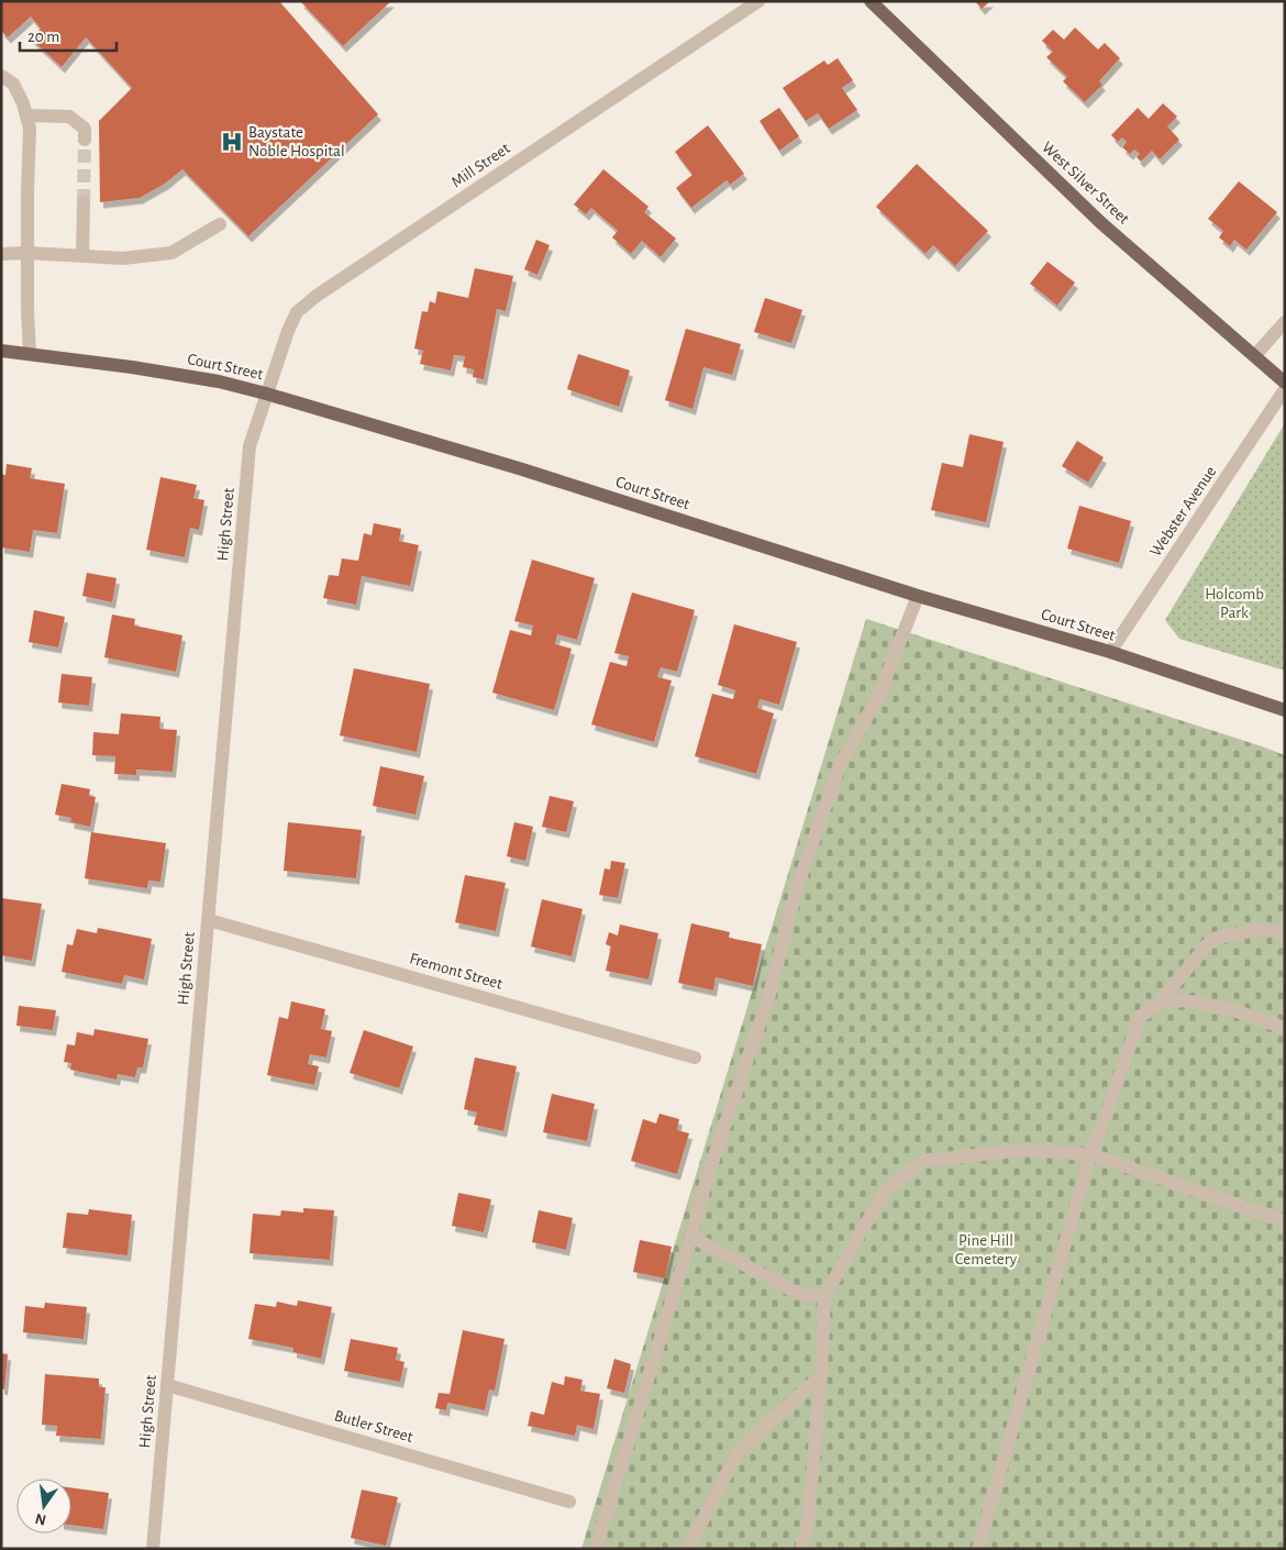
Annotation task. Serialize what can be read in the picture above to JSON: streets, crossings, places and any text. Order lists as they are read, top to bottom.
{
  "streets": {
    "main road": ["West Silver Street", "Court Street"],
    "street": [
      "Mill Street",
      "Webster Avenue",
      "High Street",
      "Fremont Street",
      "Butler Street"
    ]
  },
  "crossings": [
    ["Mill Street", "Court Street"],
    ["Mill Street", "High Street"],
    ["Court Street", "Webster Avenue"],
    ["Court Street", "High Street"],
    ["High Street", "Fremont Street"],
    ["High Street", "Butler Street"]
  ],
  "parks": ["Holcomb Park", "Pine Hill Cemetery"],
  "places": {
    "hospital": ["Baystate Noble Hospital"]
  },
  "scale_bar": "20 m",
  "north": "bottom"
}
